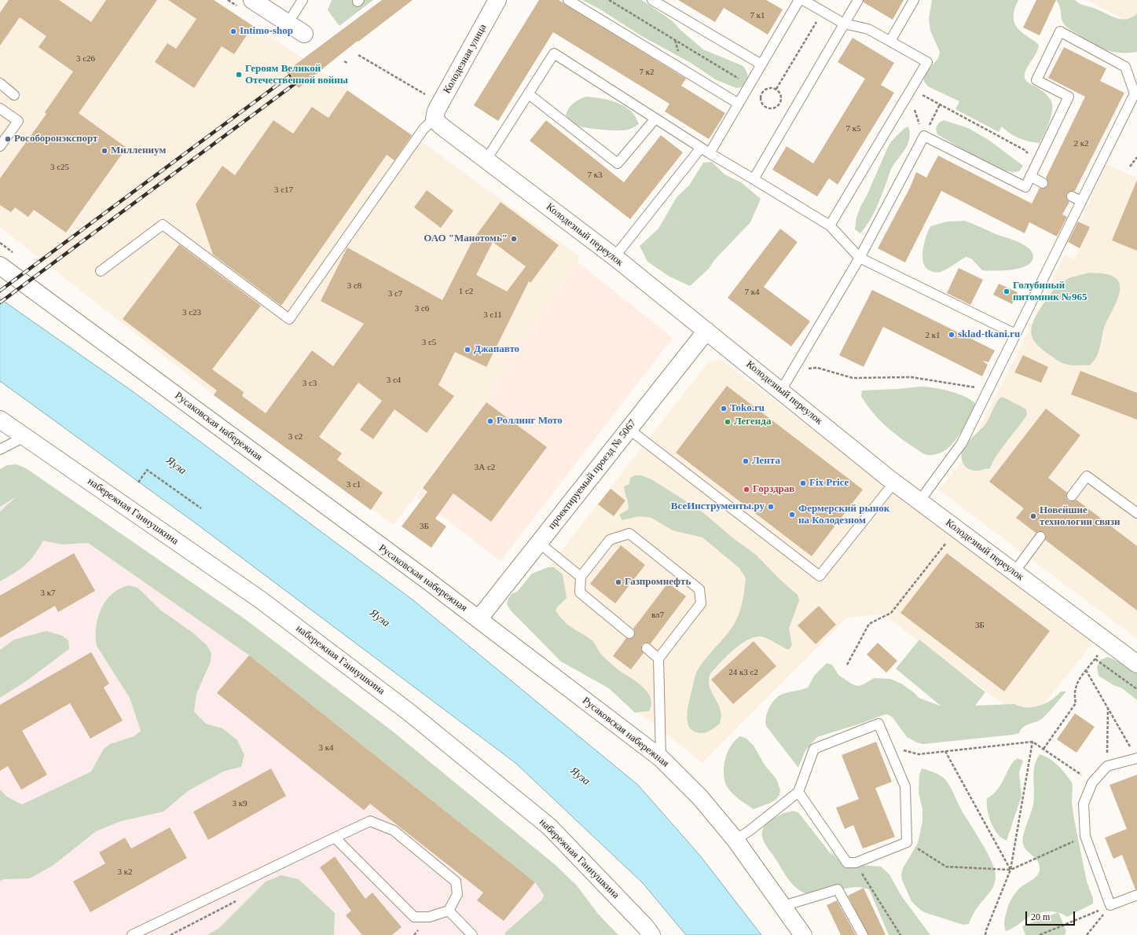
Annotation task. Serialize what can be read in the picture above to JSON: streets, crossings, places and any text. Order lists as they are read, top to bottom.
{
  "streets": {
    "main road": [
      "Колодезная улица",
      "Колодезный переулок",
      "Русаковская набережная",
      "проектируемый проезд № 5067",
      "набережная Ганнушкина"
    ]
  },
  "crossings": [
    ["Колодезная улица", "Колодезный переулок"],
    ["Колодезный переулок", "проектируемый проезд № 5067"],
    ["Русаковская набережная", "проектируемый проезд № 5067"]
  ],
  "water": ["Яуза"],
  "places": [
    "Intimo-shop",
    "Героям Великой Отечественной войны",
    "Рособоронэкспорт",
    "Миллениум",
    "ОАО \"Манотомь\"",
    "Голубиный питомник №965",
    "sklad-tkani.ru",
    "Джапавто",
    "Toko.ru",
    "Роллинг Мото",
    "Легенда",
    "Лента",
    "Fix Price",
    "Горздрав",
    "ВсеИнструменты.ру",
    "Фермерский рынок на Колодезном",
    "Новейшие технологии связи",
    "Газпромнефть"
  ],
  "house_numbers": [
    "7 к1",
    "3 с26",
    "7 к2",
    "7 к5",
    "2 к2",
    "3 с25",
    "7 к3",
    "3 с17",
    "3 с8",
    "1 с2",
    "7 к4",
    "3 с7",
    "3 с6",
    "3 c23",
    "3 с11",
    "2 к1",
    "3 с5",
    "3 с4",
    "3 c3",
    "3 с2",
    "3A c2",
    "3 с1",
    "3Б",
    "3 к7",
    "вл7",
    "3Б",
    "24 к3 с2",
    "3 к4",
    "3 к9",
    "3 к2"
  ],
  "scale_bar": "20 m"
}
